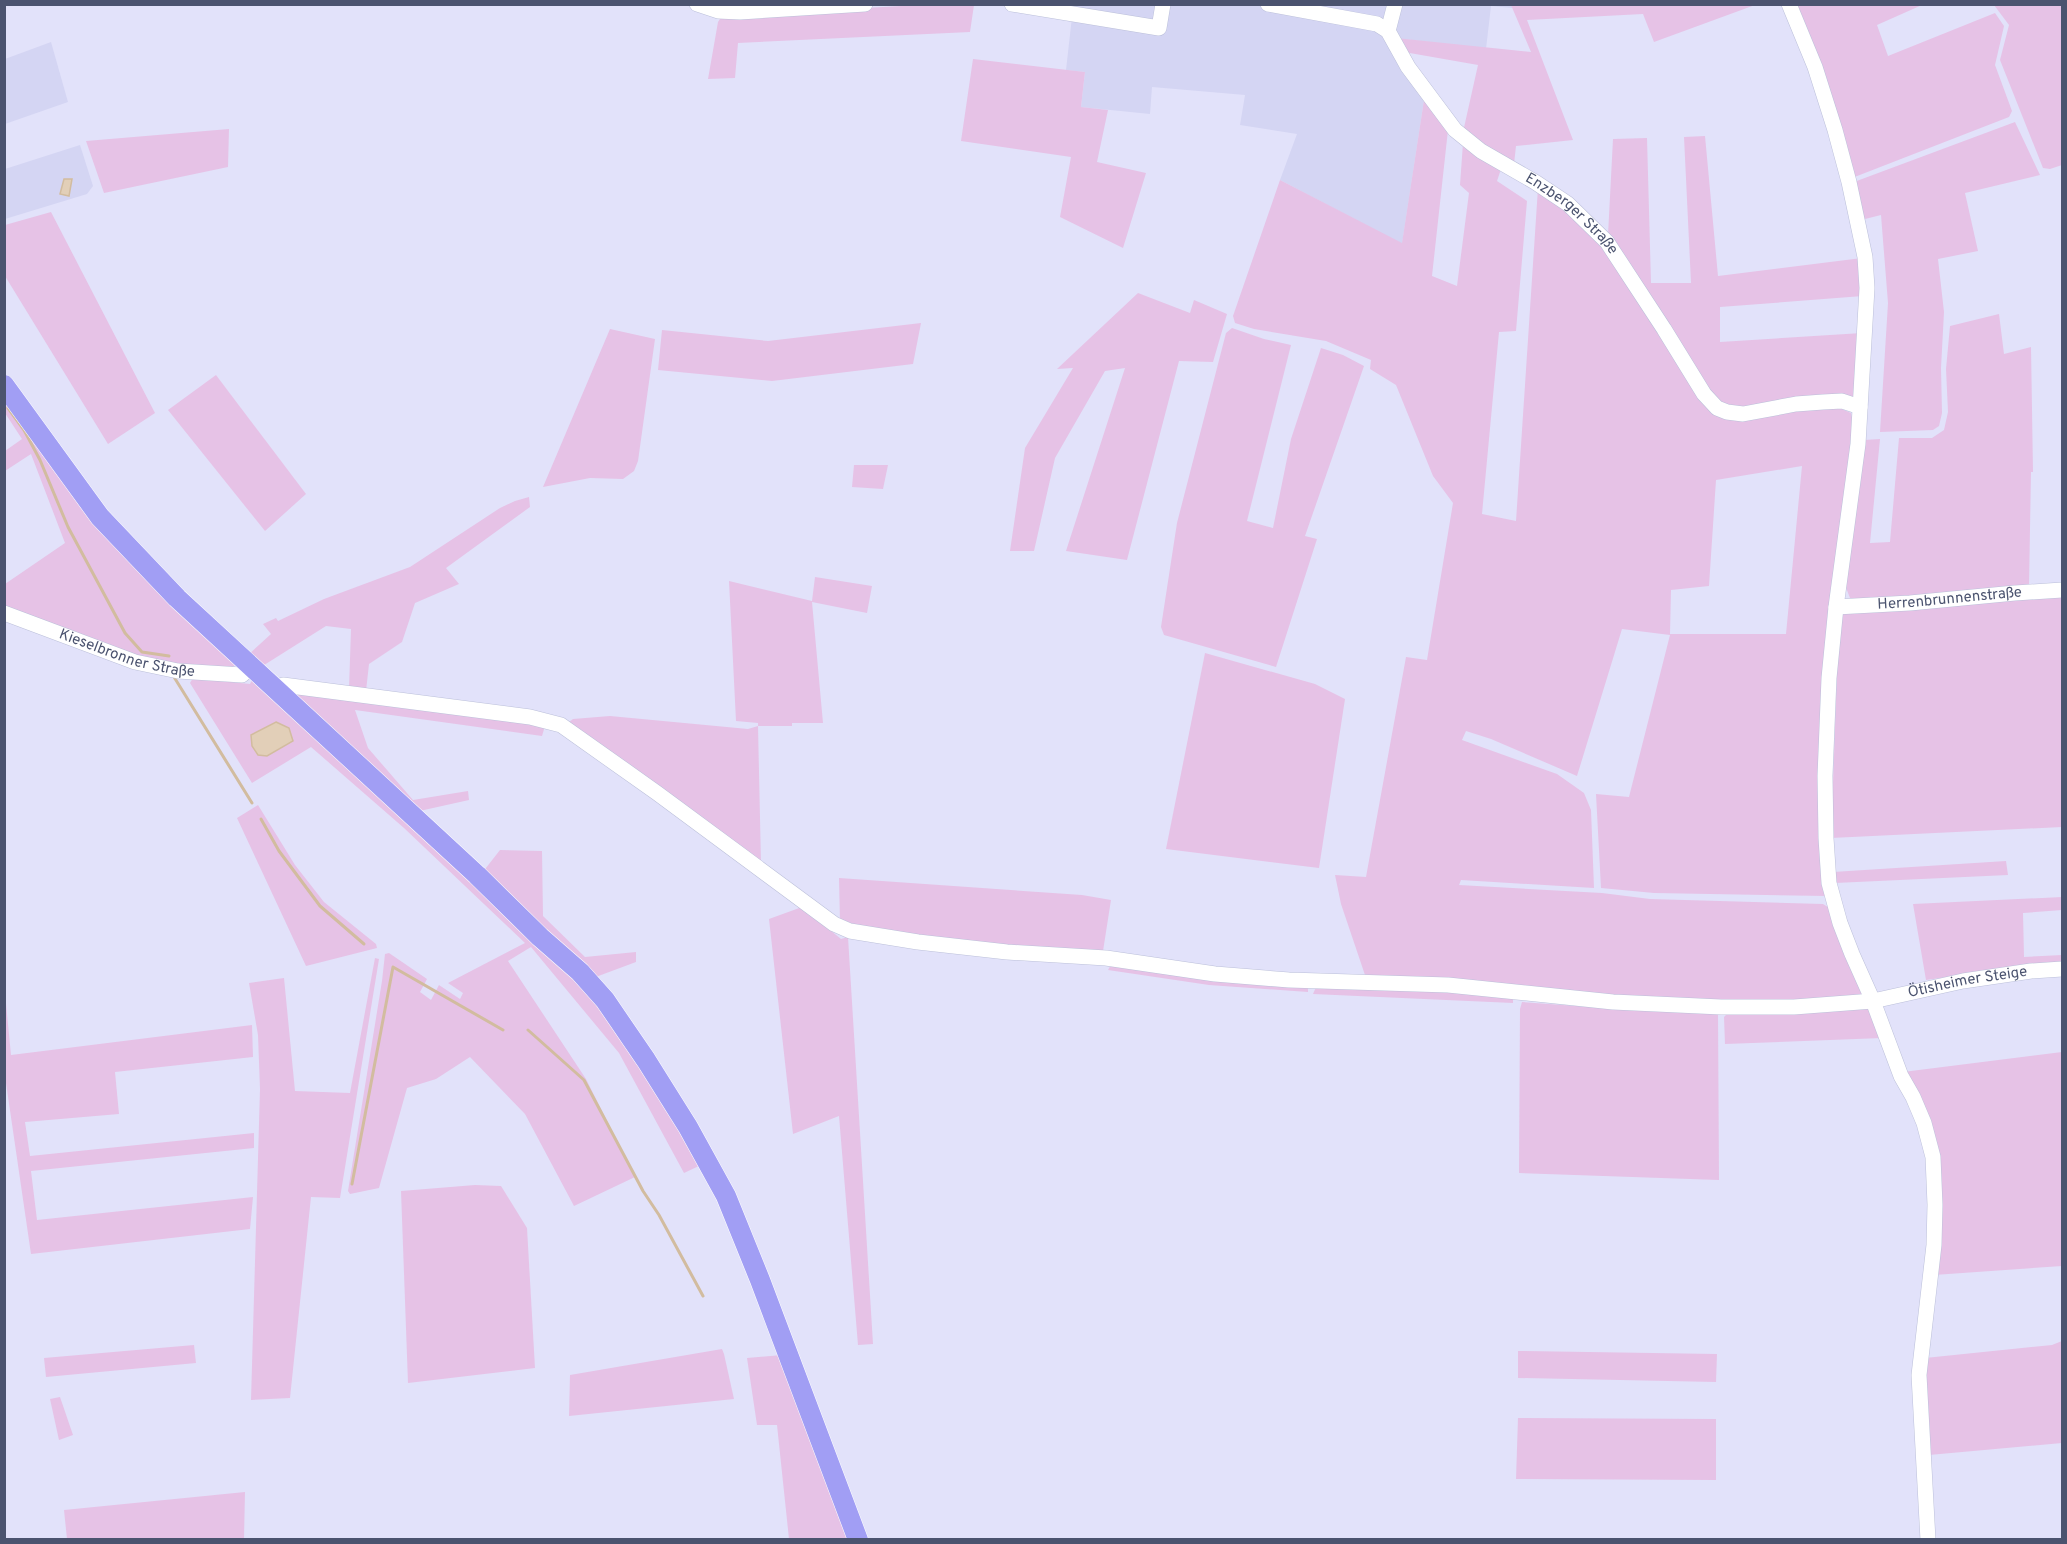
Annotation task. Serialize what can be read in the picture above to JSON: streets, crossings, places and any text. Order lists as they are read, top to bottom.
{
  "streets": {
    "street": [
      "Enzberger Straße",
      "Herrenbrunnenstraße",
      "Kieselbronner Straße",
      "Ötisheimer Steige"
    ]
  }
}
